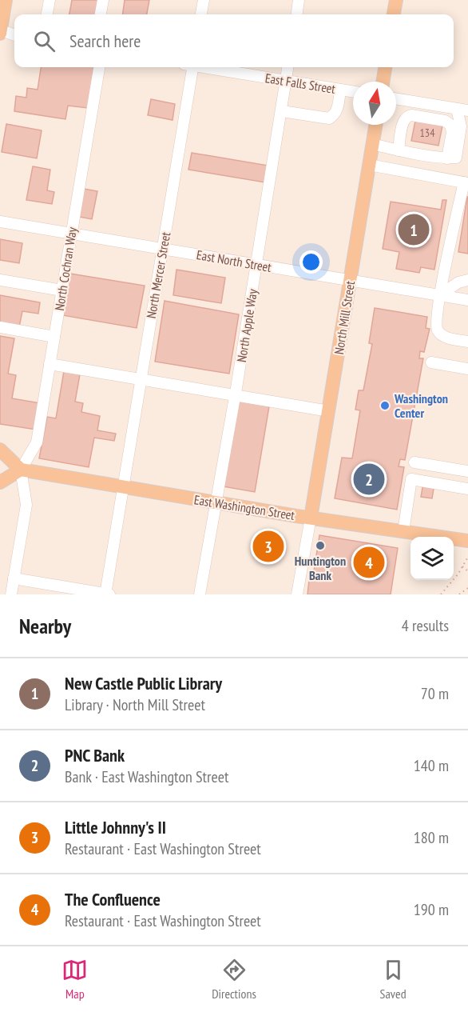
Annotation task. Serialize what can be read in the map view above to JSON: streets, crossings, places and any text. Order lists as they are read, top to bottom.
{
  "streets": {
    "main road": ["North Mill Street", "East Washington Street"],
    "street": [
      "East Falls Street",
      "East North Street",
      "North Cochran Way",
      "North Mercer Street",
      "North Apple Way"
    ]
  },
  "crossings": [
    ["East Falls Street", "North Apple Way"],
    ["East North Street", "North Cochran Way"],
    ["East North Street", "North Mercer Street"],
    ["East North Street", "North Mill Street"],
    ["East North Street", "North Apple Way"],
    ["North Cochran Way", "East Washington Street"],
    ["North Mercer Street", "East Washington Street"],
    ["North Mill Street", "East Washington Street"],
    ["North Apple Way", "East Washington Street"]
  ],
  "places": ["Washington Center", "Huntington Bank"],
  "house_numbers": ["134"],
  "north": "top",
  "page": {
    "search": "Search here",
    "pins": [
      "1",
      "2",
      "3",
      "4"
    ],
    "heading": ["Nearby", "4 results"],
    "list": [
      {
        "mark": "1",
        "name": "New Castle Public Library",
        "note": "Library · North Mill Street",
        "value": "70 m"
      },
      {
        "mark": "2",
        "name": "PNC Bank",
        "note": "Bank · East Washington Street",
        "value": "140 m"
      },
      {
        "mark": "3",
        "name": "Little Johnny's II",
        "note": "Restaurant · East Washington Street",
        "value": "180 m"
      },
      {
        "mark": "4",
        "name": "The Confluence",
        "note": "Restaurant · East Washington Street",
        "value": "190 m"
      }
    ],
    "nav": ["Map", "Directions", "Saved"]
  }
}
